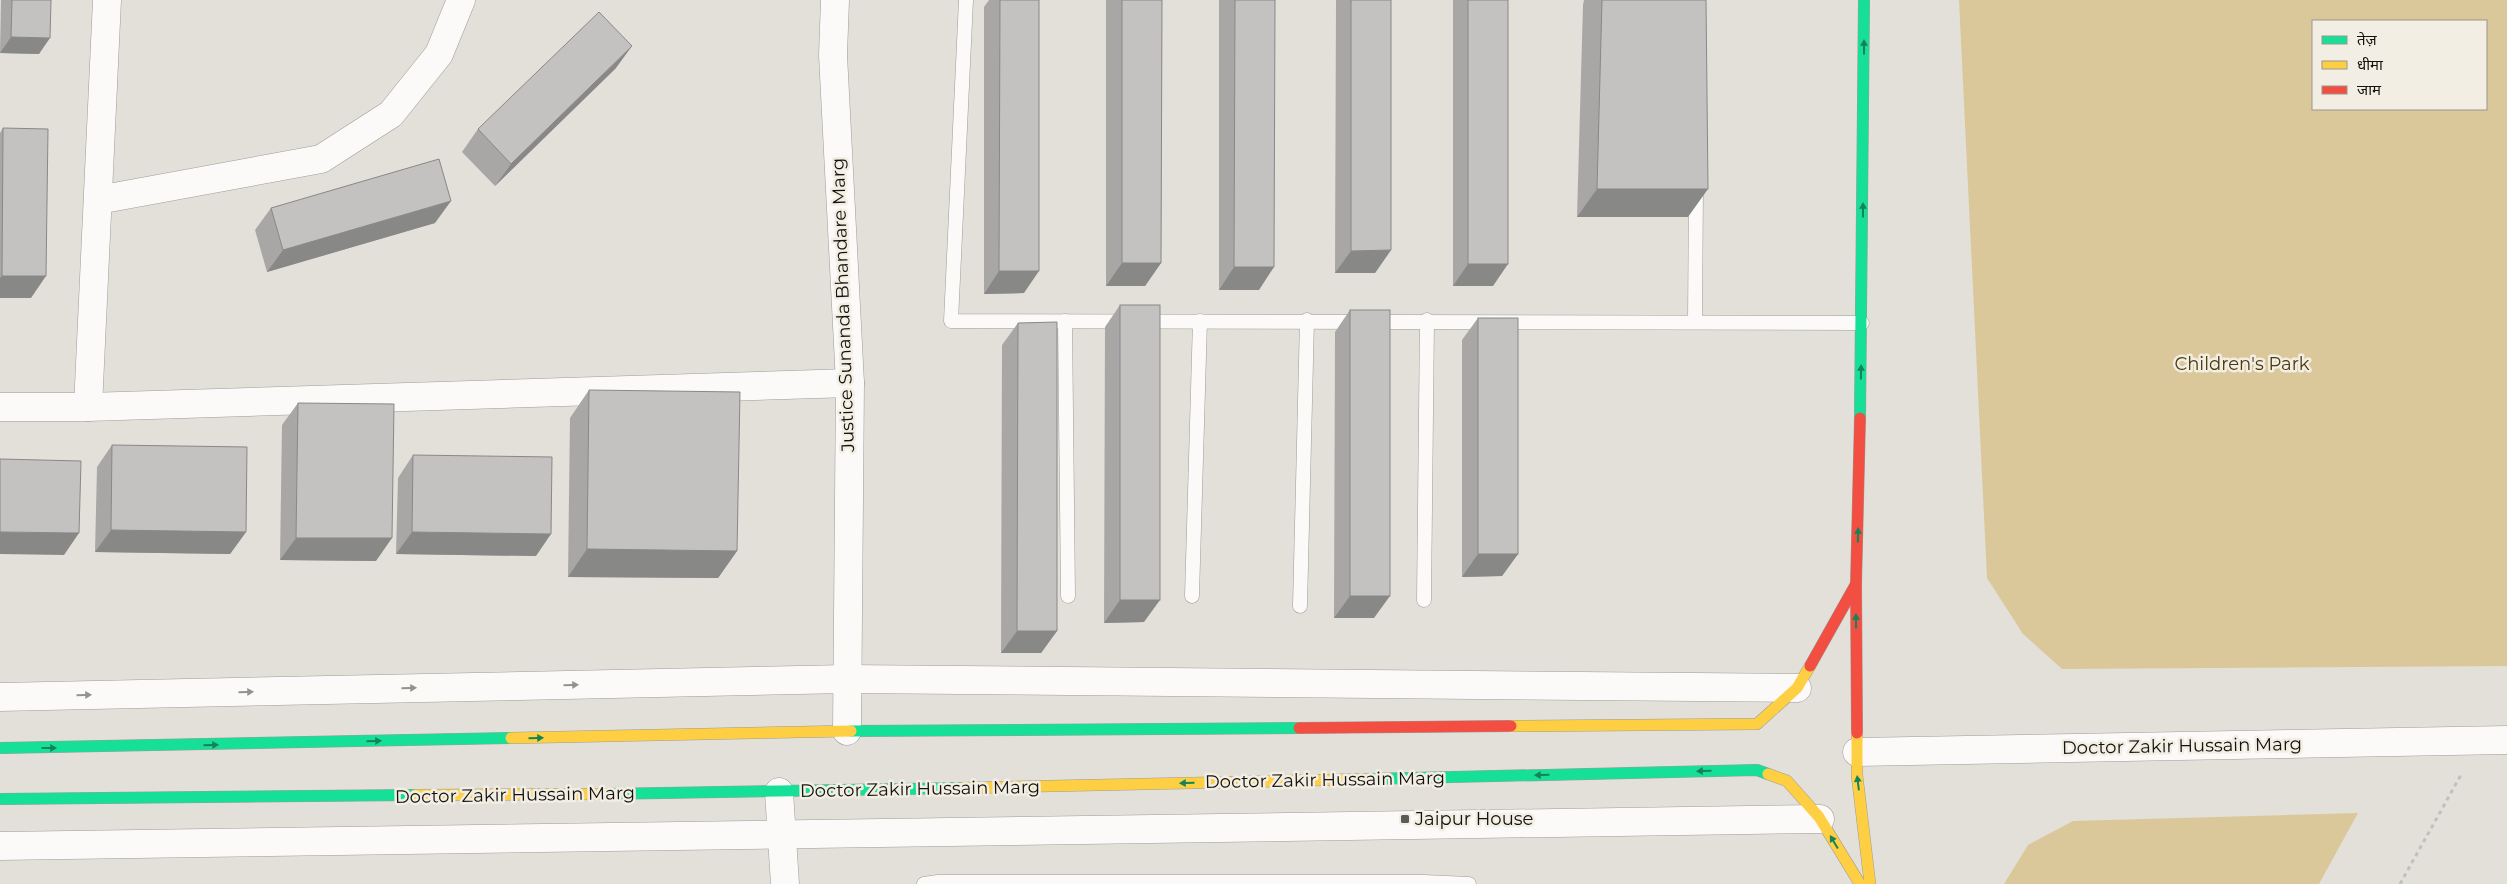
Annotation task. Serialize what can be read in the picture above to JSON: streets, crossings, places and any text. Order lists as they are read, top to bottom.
{
  "streets": {
    "main road": ["Doctor Zakir Hussain Marg"],
    "street": ["Justice Sunanda Bhandare Marg"]
  },
  "parks": ["Children's Park"],
  "places": {
    "transit": ["Jaipur House"]
  },
  "legend": ["तेज़", "धीमा", "जाम"]
}
